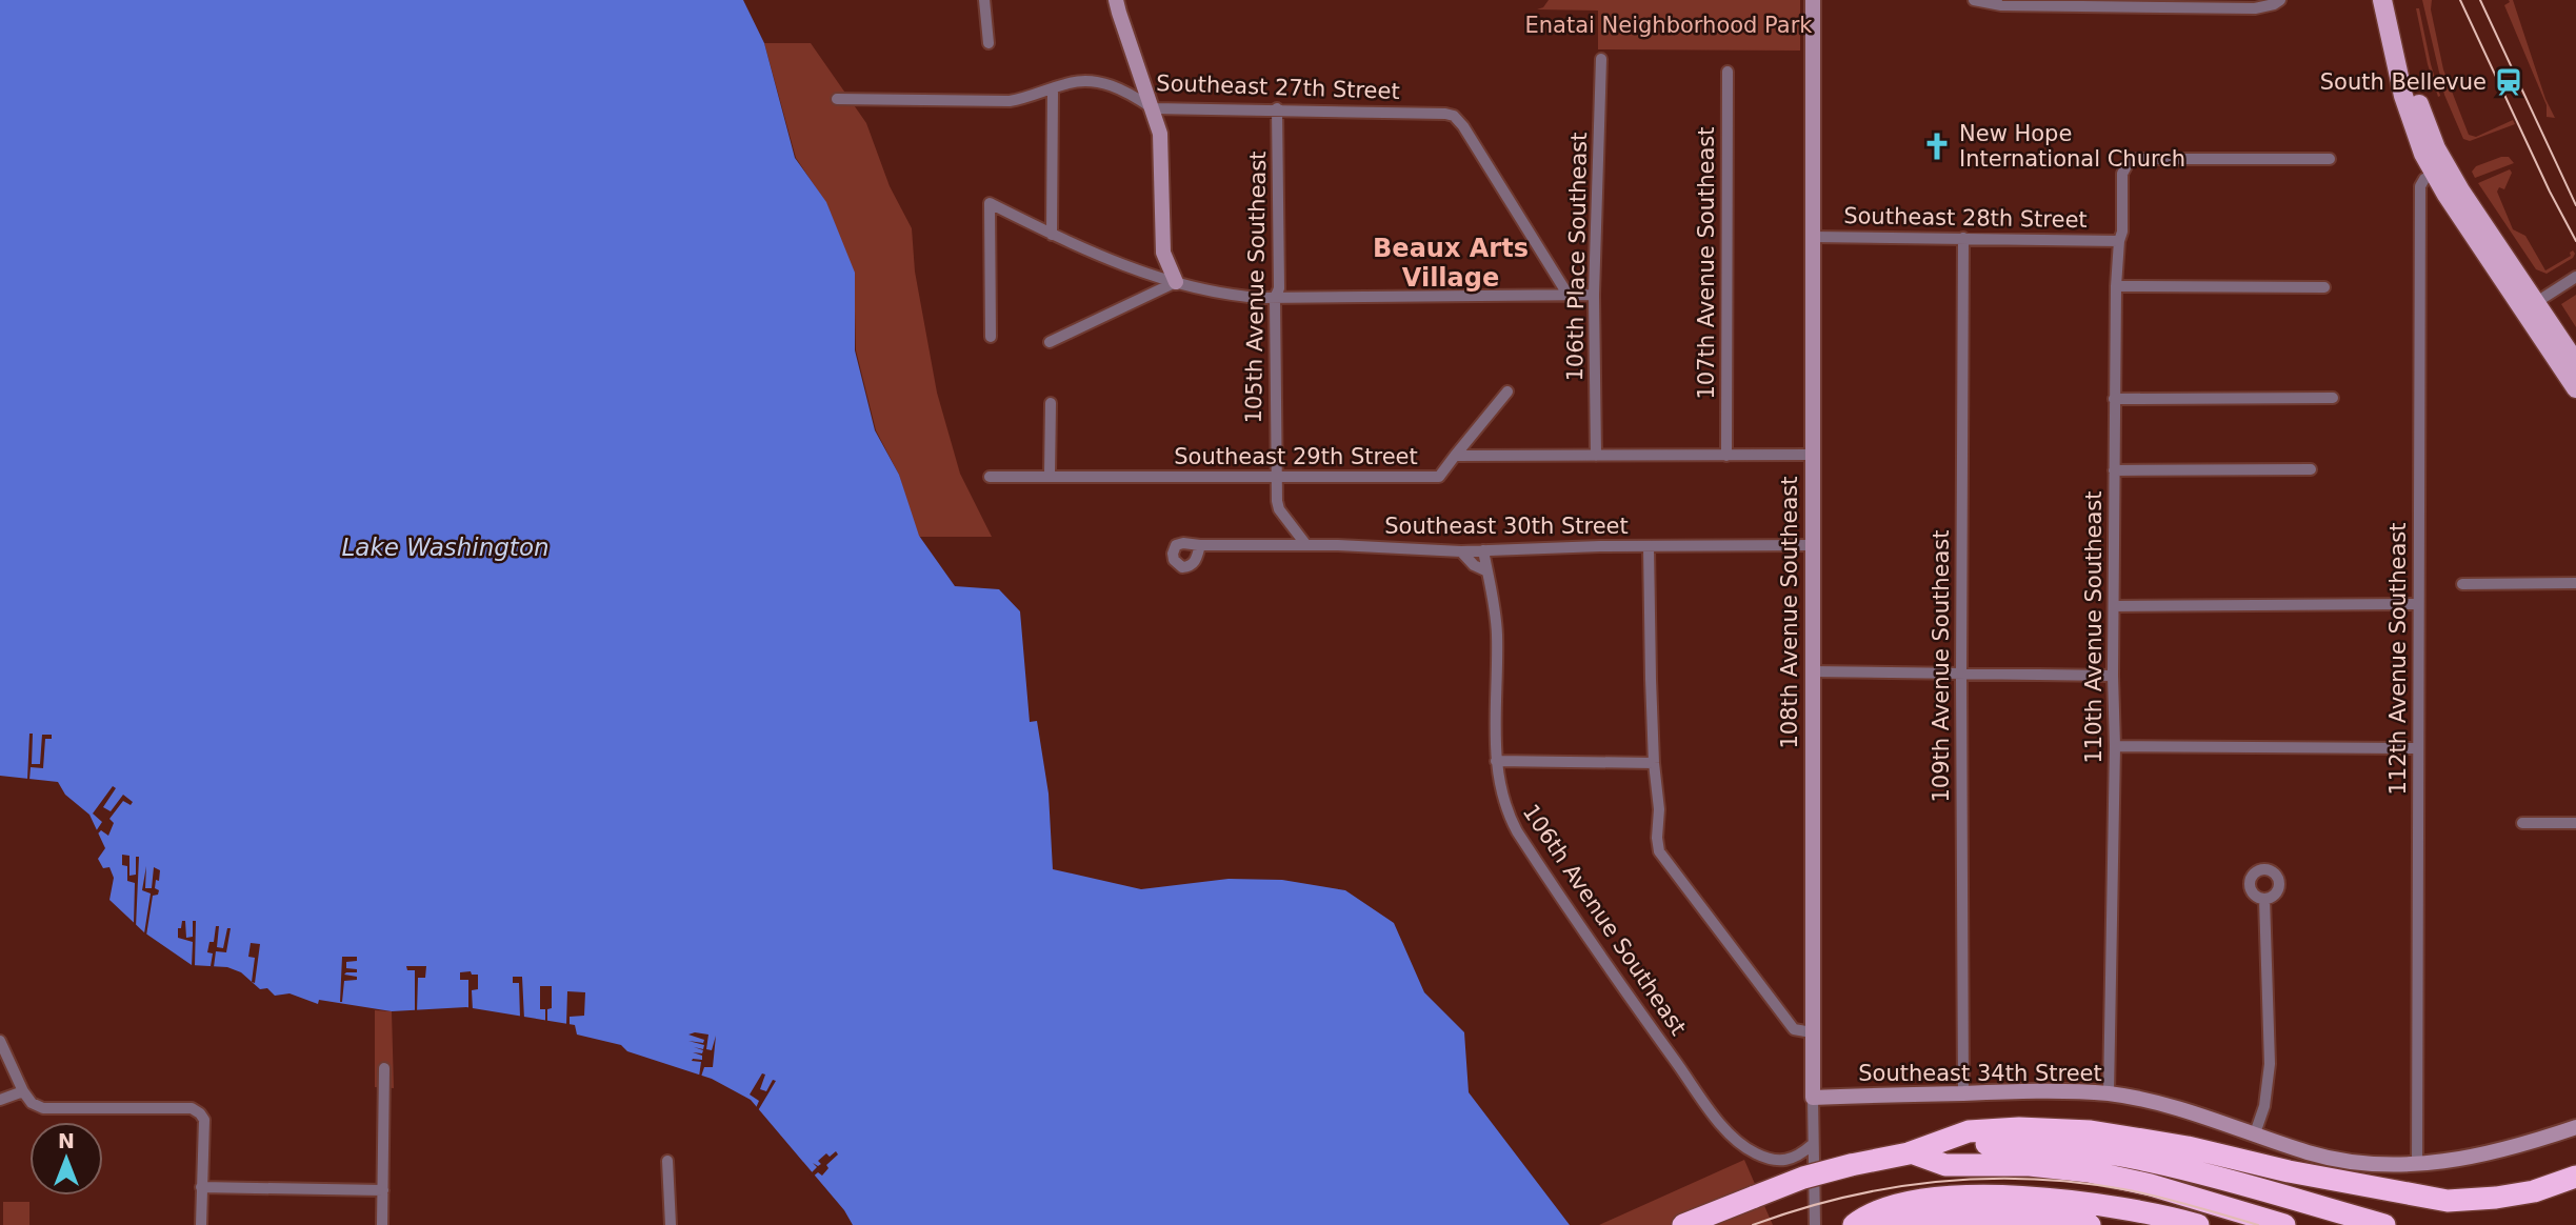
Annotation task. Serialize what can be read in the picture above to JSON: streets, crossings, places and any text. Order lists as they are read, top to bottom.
{
  "streets": {
    "street": [
      "Southeast 27th Street",
      "Southeast 28th Street",
      "106th Place Southeast",
      "107th Avenue Southeast",
      "105th Avenue Southeast",
      "Southeast 29th Street",
      "Southeast 30th Street",
      "108th Avenue Southeast",
      "110th Avenue Southeast",
      "112th Avenue Southeast",
      "109th Avenue Southeast",
      "106th Avenue Southeast",
      "Southeast 34th Street"
    ]
  },
  "crossings": [
    ["Southeast 27th Street", "105th Avenue Southeast"],
    ["Southeast 28th Street", "108th Avenue Southeast"],
    ["Southeast 28th Street", "110th Avenue Southeast"],
    ["Southeast 28th Street", "109th Avenue Southeast"],
    ["105th Avenue Southeast", "Southeast 29th Street"],
    ["105th Avenue Southeast", "Southeast 30th Street"],
    ["Southeast 30th Street", "108th Avenue Southeast"],
    ["Southeast 30th Street", "106th Avenue Southeast"],
    ["108th Avenue Southeast", "106th Avenue Southeast"],
    ["108th Avenue Southeast", "Southeast 34th Street"],
    ["110th Avenue Southeast", "Southeast 34th Street"],
    ["112th Avenue Southeast", "Southeast 34th Street"],
    ["109th Avenue Southeast", "Southeast 34th Street"]
  ],
  "districts": ["Beaux Arts Village"],
  "water": ["Lake Washington"],
  "parks": ["Enatai Neighborhood Park"],
  "places": {
    "station": ["South Bellevue"],
    "church": ["New Hope International Church"]
  },
  "north": "top"
}
